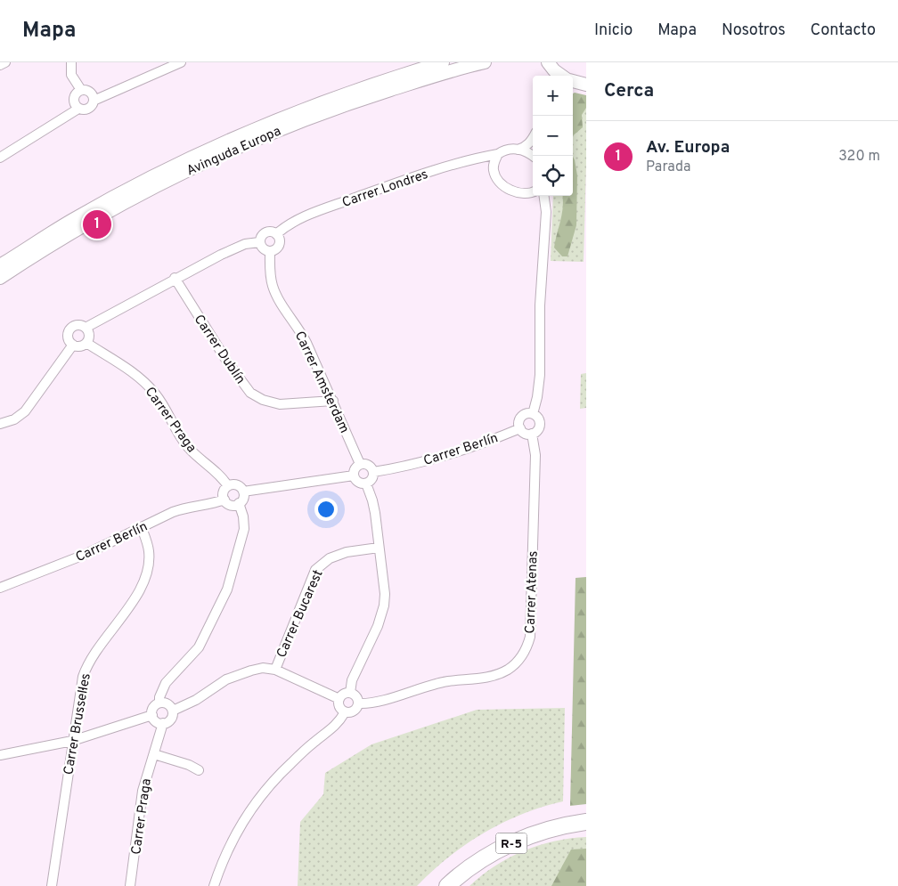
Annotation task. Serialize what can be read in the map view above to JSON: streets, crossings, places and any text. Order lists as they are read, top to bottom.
{
  "streets": {
    "highway": ["R-5"],
    "main road": ["Avinguda Europa"],
    "street": [
      "Carrer Londres",
      "Carrer Dublín",
      "Carrer Amsterdam",
      "Carrer Praga",
      "Carrer Berlín",
      "Carrer Atenas",
      "Carrer Bucarest",
      "Carrer Brussel·les"
    ]
  },
  "crossings": [
    ["Carrer Londres", "Carrer Amsterdam"],
    ["Carrer Dublín", "Carrer Amsterdam"],
    ["Carrer Amsterdam", "Carrer Berlín"],
    ["Carrer Praga", "Carrer Berlín"],
    ["Carrer Berlín", "Carrer Atenas"],
    ["Carrer Berlín", "Carrer Brussel·les"]
  ],
  "page": {
    "header": "Mapa",
    "nav": [
      "Inicio",
      "Mapa",
      "Nosotros",
      "Contacto"
    ],
    "heading": "Cerca",
    "map_buttons": ["+", "−"],
    "list": [
      {
        "mark": "1",
        "name": "Av. Europa",
        "note": "Parada",
        "value": "320 m"
      }
    ],
    "pins": "1"
  }
}
